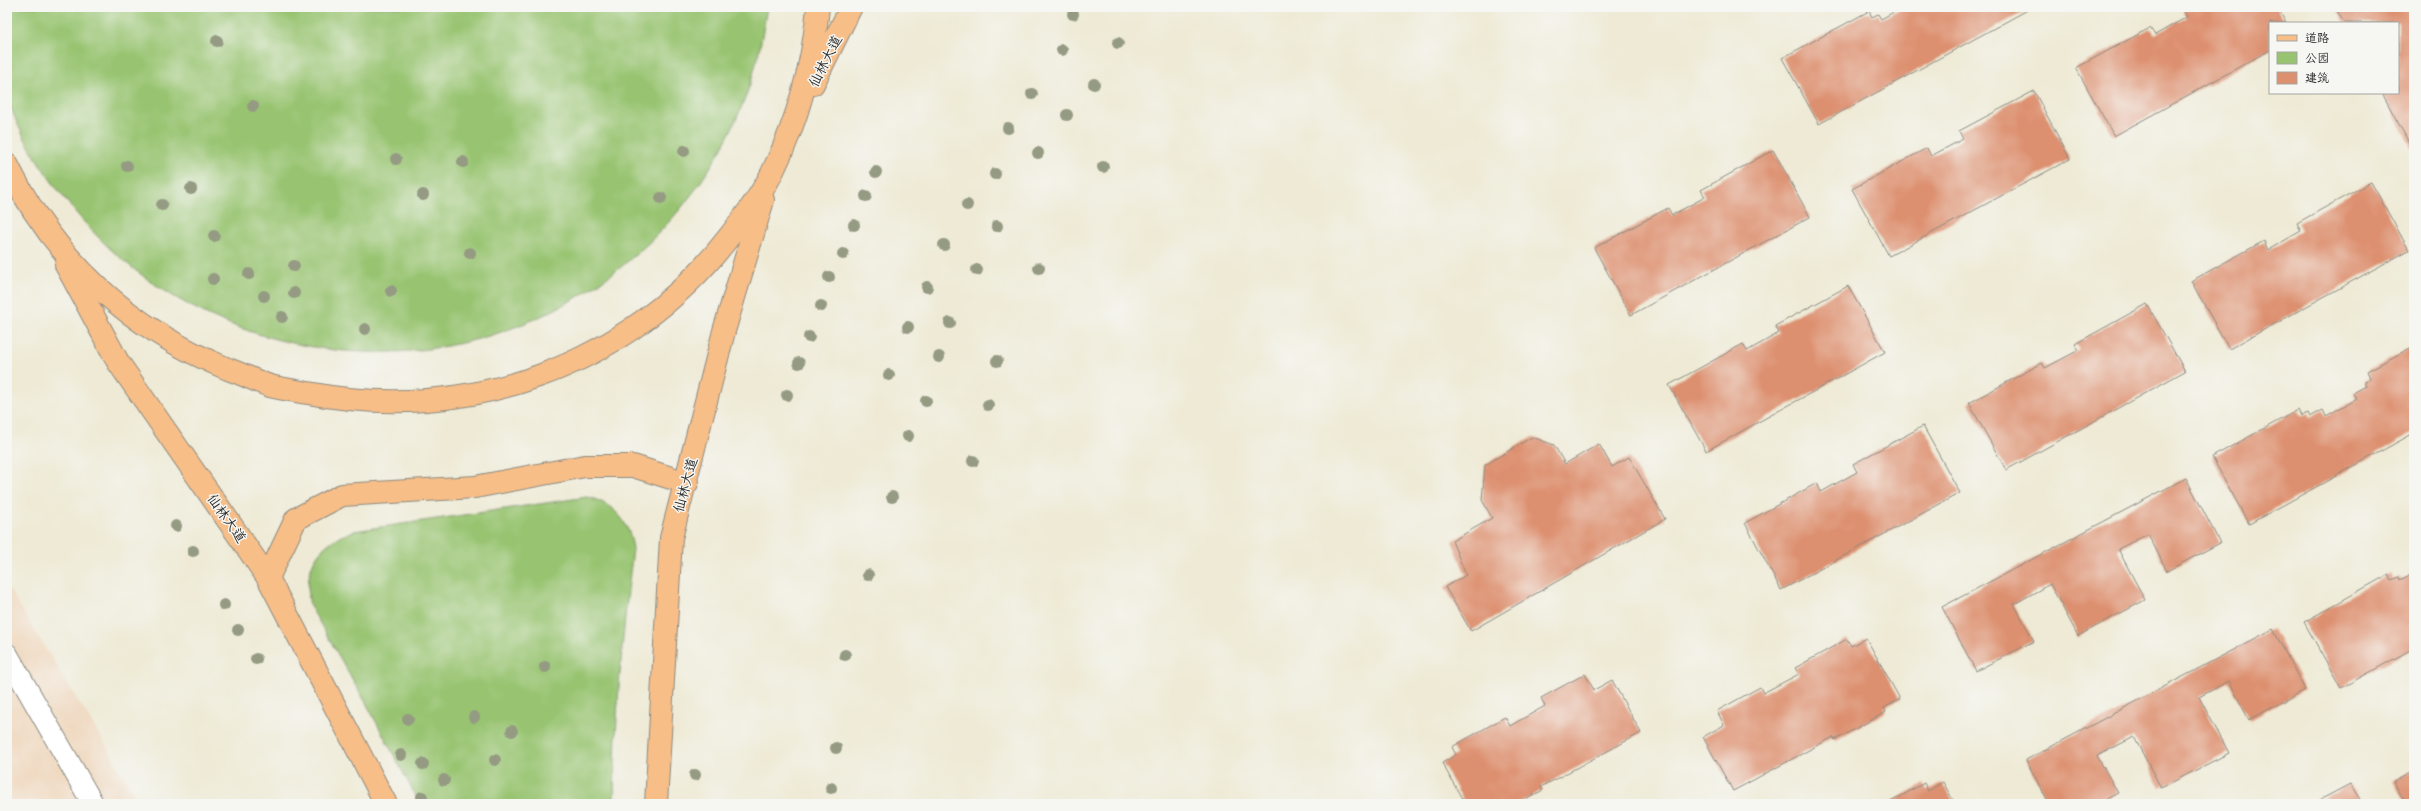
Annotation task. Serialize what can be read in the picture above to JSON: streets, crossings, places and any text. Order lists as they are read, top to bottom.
{
  "streets": {
    "main road": ["仙林大道"]
  },
  "legend": ["道路", "公园", "建筑"]
}
